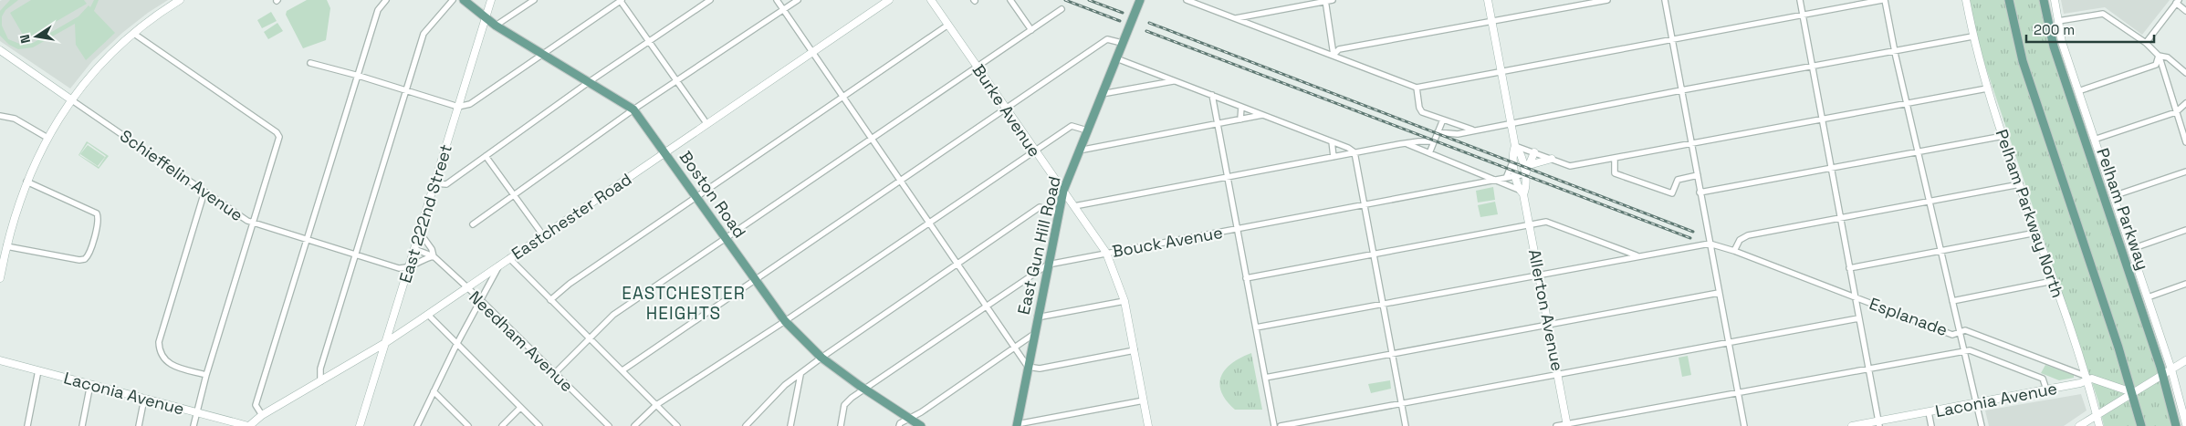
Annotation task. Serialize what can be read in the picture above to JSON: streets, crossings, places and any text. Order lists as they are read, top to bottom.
{
  "streets": {
    "main road": ["Boston Road", "Pelham Parkway", "East Gun Hill Road"],
    "street": [
      "Burke Avenue",
      "Schieffelin Avenue",
      "East 222nd Street",
      "Pelham Parkway North",
      "Eastchester Road",
      "Bouck Avenue",
      "Allerton Avenue",
      "Esplanade",
      "Needham Avenue",
      "Laconia Avenue"
    ]
  },
  "crossings": [
    ["Burke Avenue", "Bouck Avenue"],
    ["Burke Avenue", "East Gun Hill Road"],
    ["Schieffelin Avenue", "East 222nd Street"],
    ["Boston Road", "East 222nd Street"],
    ["Boston Road", "Eastchester Road"],
    ["Boston Road", "Bouck Avenue"],
    ["East 222nd Street", "Eastchester Road"],
    ["East 222nd Street", "Needham Avenue"],
    ["Pelham Parkway North", "Esplanade"],
    ["Pelham Parkway North", "Laconia Avenue"],
    ["Eastchester Road", "Needham Avenue"],
    ["Eastchester Road", "Laconia Avenue"],
    ["Bouck Avenue", "East Gun Hill Road"],
    ["Bouck Avenue", "Allerton Avenue"],
    ["Esplanade", "Laconia Avenue"]
  ],
  "districts": ["EASTCHESTER HEIGHTS"],
  "scale_bar": "200 m",
  "north": "left"
}
